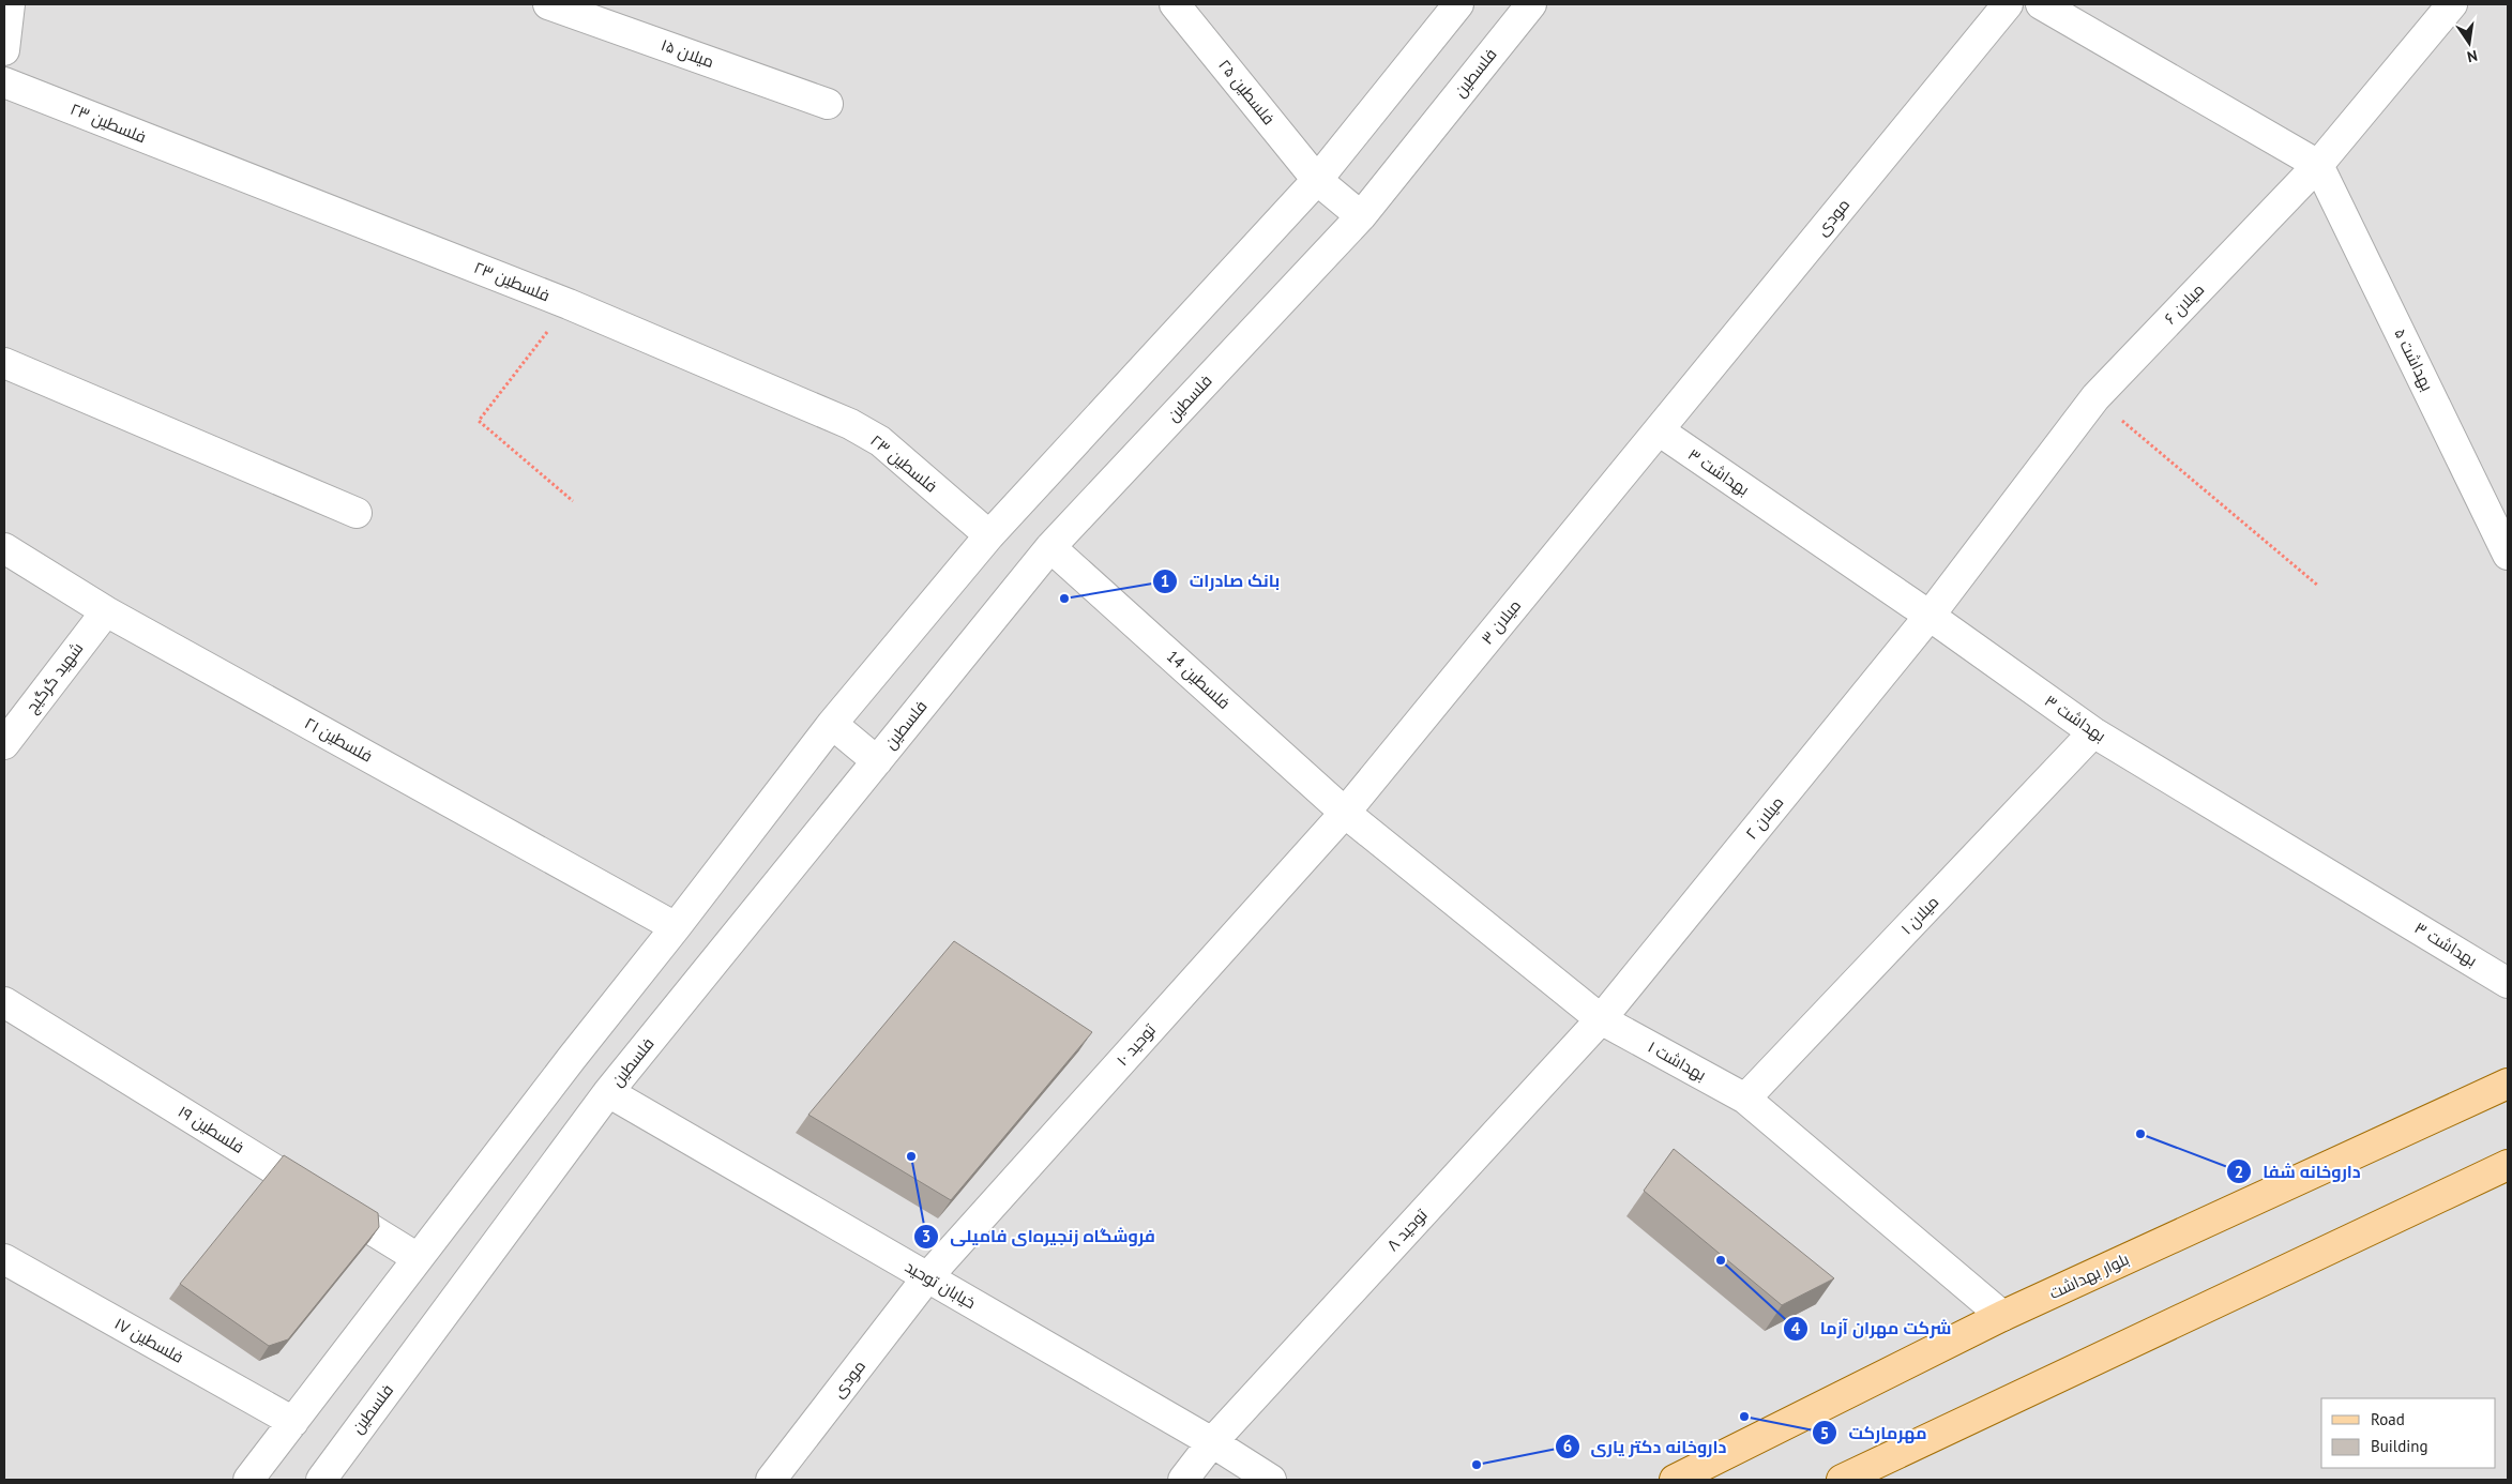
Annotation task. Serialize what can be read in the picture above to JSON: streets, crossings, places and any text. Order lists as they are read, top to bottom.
{
  "streets": {
    "main road": ["بلوار بهداشت"],
    "street": [
      "میلان ۱۵",
      "فلسطین",
      "فلسطین ۲۵",
      "فلسطین ۲۳",
      "مودی",
      "میلان ۶",
      "بهداشت ۵",
      "بهداشت ۳",
      "میلان ۳",
      "شهید گرگیج",
      "فلسطین 14",
      "فلسطین ۲۱",
      "میلان ۲",
      "میلان ۱",
      "توحید ۱۰",
      "بهداشت ۱",
      "فلسطین ۱۹",
      "توحید ۸",
      "خیابان توحید",
      "فلسطین ۱۷"
    ]
  },
  "crossings": [
    ["فلسطین", "فلسطین ۲۵"],
    ["فلسطین", "فلسطین 14"],
    ["فلسطین", "خیابان توحید"],
    ["مودی", "بهداشت ۳"],
    ["مودی", "میلان ۳"],
    ["مودی", "توحید ۱۰"],
    ["مودی", "خیابان توحید"],
    ["میلان ۶", "بهداشت ۵"],
    ["میلان ۶", "بهداشت ۳"],
    ["میلان ۶", "میلان ۲"],
    ["بهداشت ۳", "میلان ۳"],
    ["بهداشت ۳", "میلان ۲"],
    ["بهداشت ۳", "میلان ۱"],
    ["میلان ۳", "فلسطین 14"],
    ["میلان ۳", "توحید ۱۰"],
    ["میلان ۳", "بهداشت ۱"],
    ["شهید گرگیج", "فلسطین ۲۱"],
    ["فلسطین 14", "توحید ۱۰"],
    ["فلسطین 14", "بهداشت ۱"],
    ["میلان ۲", "بهداشت ۱"],
    ["میلان ۲", "توحید ۸"],
    ["میلان ۱", "بهداشت ۱"],
    ["توحید ۱۰", "بهداشت ۱"],
    ["توحید ۱۰", "خیابان توحید"],
    ["بهداشت ۱", "توحید ۸"],
    ["بهداشت ۱", "بلوار بهداشت"],
    ["توحید ۸", "خیابان توحید"]
  ],
  "places": [
    "بانک صادرات",
    "داروخانه شفا",
    "فروشگاه زنجیره‌ای فامیلی",
    "شرکت مهران آزما",
    "مهرمارکت",
    "داروخانه دکتر یاری"
  ],
  "legend": ["Road", "Building"],
  "north": "bottom"
}
